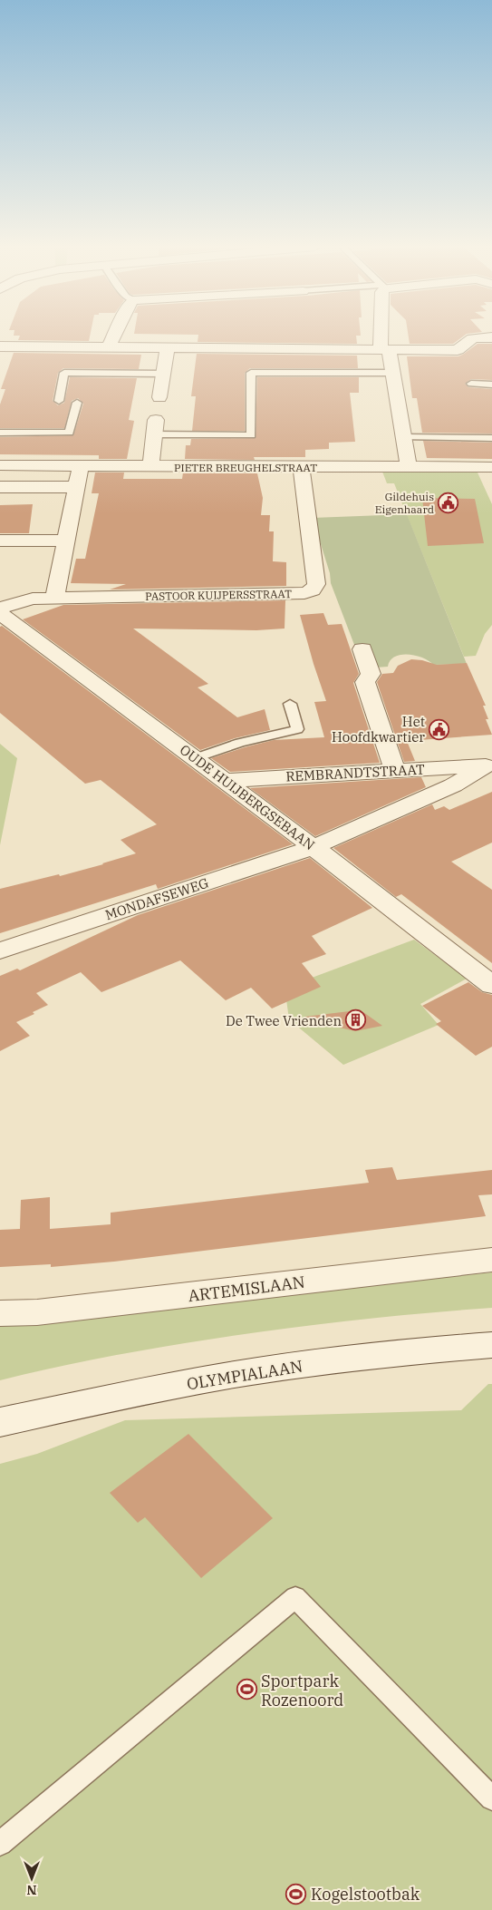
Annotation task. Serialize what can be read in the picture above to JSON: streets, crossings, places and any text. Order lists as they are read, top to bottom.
{
  "streets": {
    "street": [
      "PIETER BREUGHELSTRAAT",
      "PASTOOR KUIJPERSSTRAAT",
      "REMBRANDTSTRAAT",
      "OUDE HUIJBERGSEBAAN",
      "MONDAFSEWEG",
      "ARTEMISLAAN",
      "OLYMPIALAAN"
    ]
  },
  "crossings": [
    ["PIETER BREUGHELSTRAAT", "PASTOOR KUIJPERSSTRAAT"],
    ["REMBRANDTSTRAAT", "OUDE HUIJBERGSEBAAN"],
    ["REMBRANDTSTRAAT", "MONDAFSEWEG"],
    ["OUDE HUIJBERGSEBAAN", "MONDAFSEWEG"]
  ],
  "places": {
    "public building": ["Gildehuis Eigenhaard", "Het Hoofdkwartier"],
    "building": ["De Twee Vrienden"],
    "sports": ["Sportpark Rozenoord", "Kogelstootbak"]
  },
  "north": "bottom"
}
